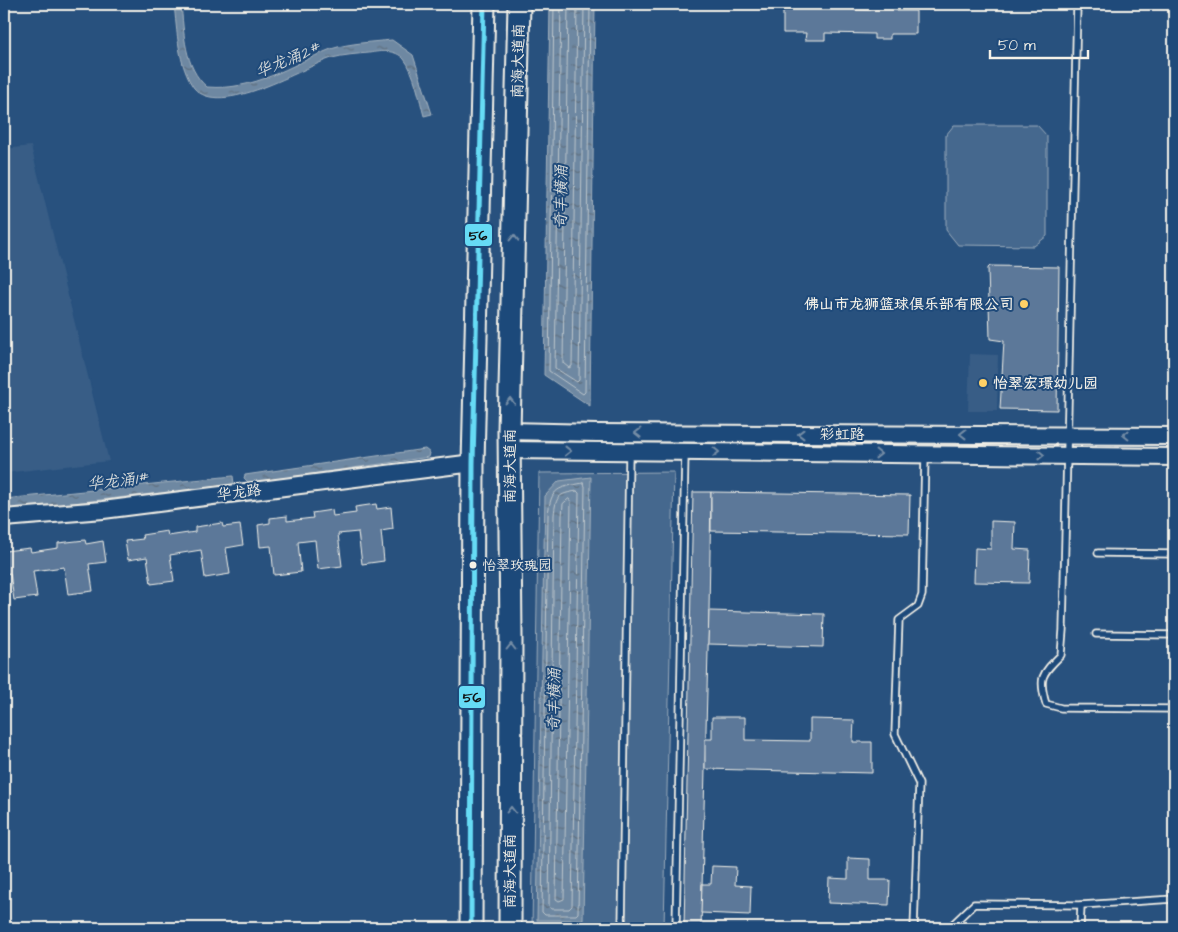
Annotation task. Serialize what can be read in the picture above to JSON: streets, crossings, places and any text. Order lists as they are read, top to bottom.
{
  "streets": {
    "highway": ["南海大道南"],
    "street": ["彩虹路", "华龙路"]
  },
  "crossings": [
    ["南海大道南", "彩虹路"]
  ],
  "water": ["华龙涌2#", "奇丰横涌", "华龙涌1#"],
  "places": ["佛山市龙狮篮球俱乐部有限公司", "怡翠宏璟幼儿园", "怡翠玫瑰园"],
  "lines": ["transit line 56"],
  "scale_bar": "50 m"
}
